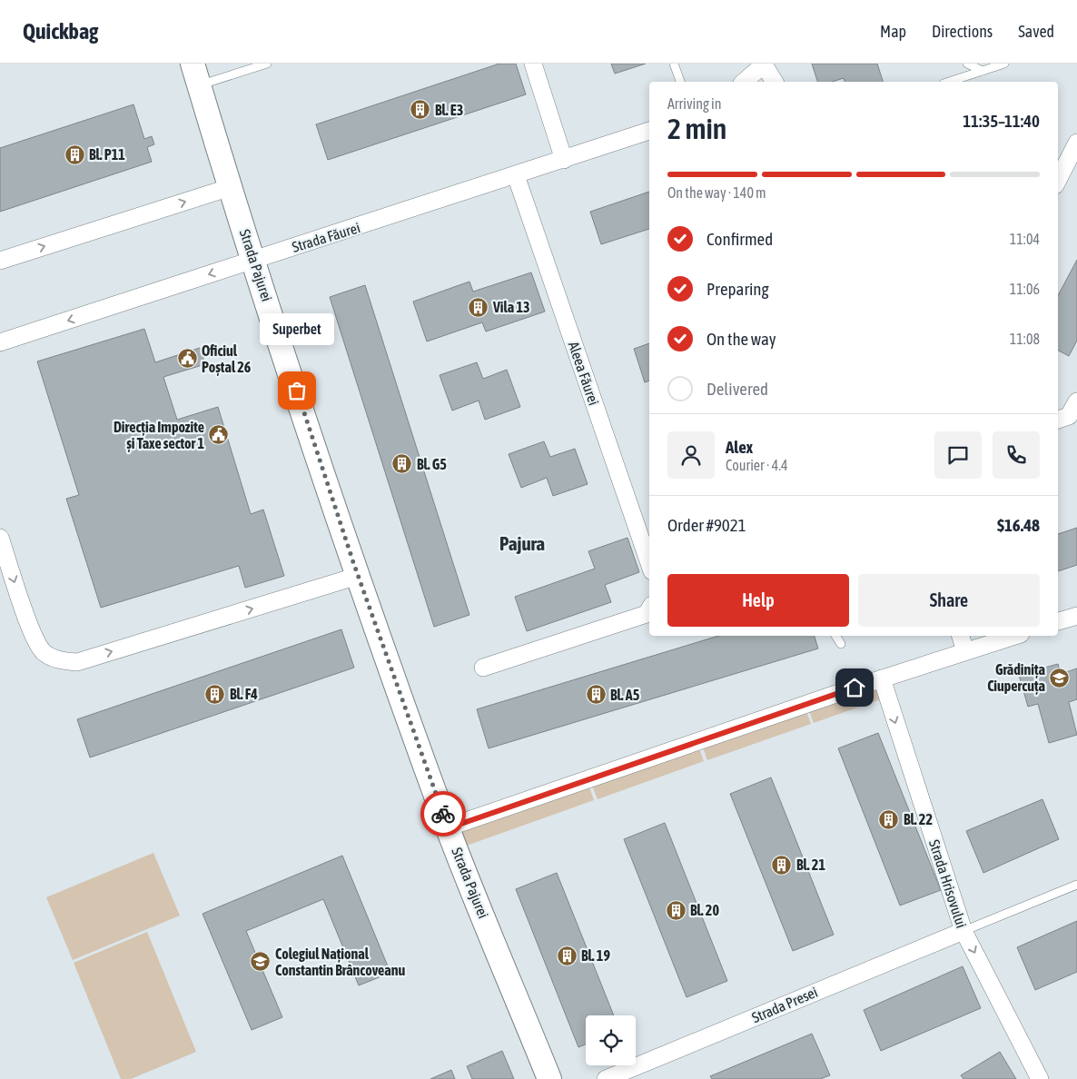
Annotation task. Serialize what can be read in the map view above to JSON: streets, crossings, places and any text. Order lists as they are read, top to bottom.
{
  "streets": {
    "street": [
      "Strada Făurei",
      "Strada Pajurei",
      "Aleea Făurei",
      "Strada Hrisovului",
      "Strada Presei"
    ]
  },
  "crossings": [
    ["Strada Făurei", "Strada Pajurei"],
    ["Strada Făurei", "Aleea Făurei"],
    ["Strada Hrisovului", "Strada Presei"]
  ],
  "one_way": ["Strada Hrisovului"],
  "districts": ["Pajura"],
  "places": {
    "building": [
      "Bl. E3",
      "Bl. P11",
      "Vila 13",
      "Bl. G5",
      "Bl. F4",
      "Bl. A5",
      "Bl. 22",
      "Bl. 21",
      "Bl. 20",
      "Bl. 19"
    ],
    "public building": ["Oficiul Poștal 26", "Direcția Impozite și Taxe sector 1"],
    "other": ["Superbet"],
    "school or university": ["Grădinița Ciupercuța", "Colegiul Național Constantin Brâncoveanu"]
  },
  "page": {
    "header": "Quickbag",
    "nav": ["Map", "Directions", "Saved"],
    "heading": ["2 min", "Arriving in", "11:35–11:40"],
    "panel": [
      "Alex",
      "Courier · 4.4",
      "Order #9021",
      "$16.48"
    ],
    "bar": "On the way · 140 m",
    "list": [
      ["Confirmed", "11:04"],
      ["Preparing", "11:06"],
      ["On the way", "11:08"],
      "Delivered"
    ],
    "bubble": "Superbet",
    "buttons": ["Help", "Share"]
  }
}
